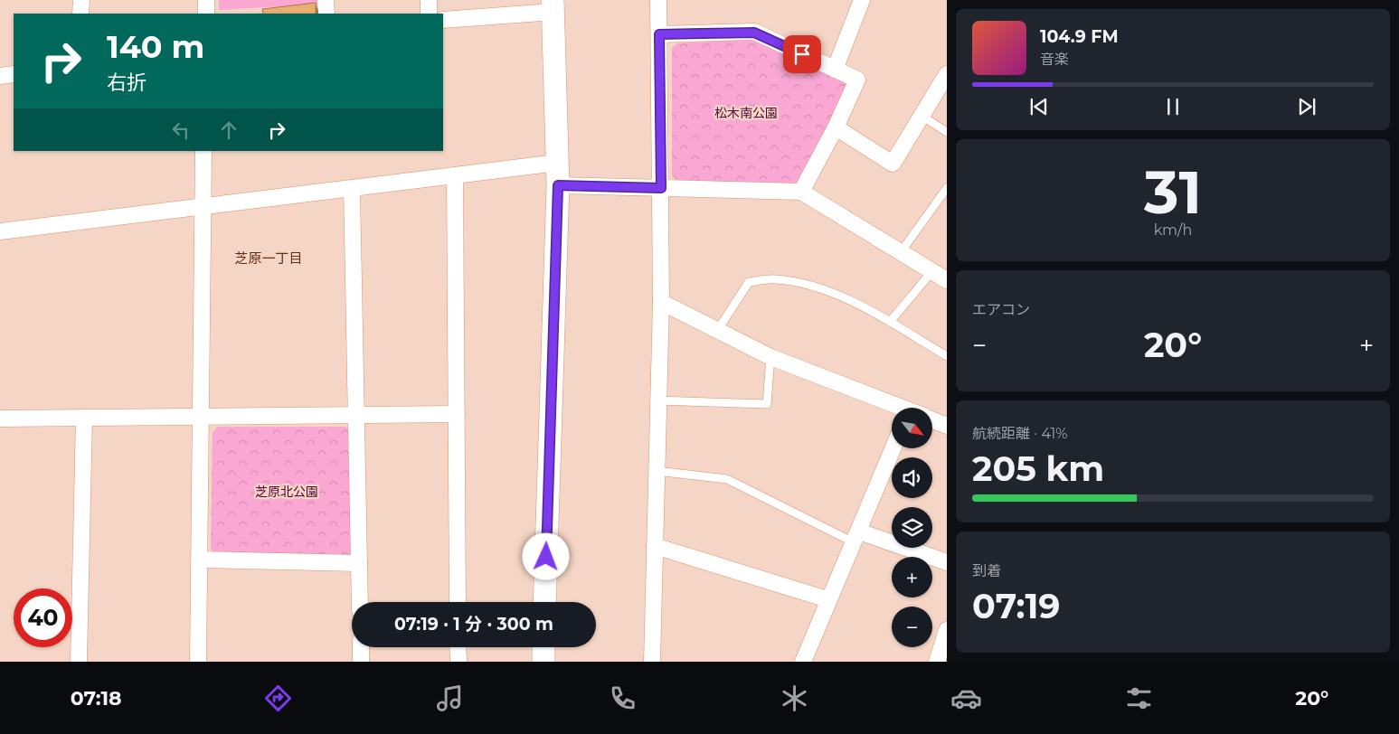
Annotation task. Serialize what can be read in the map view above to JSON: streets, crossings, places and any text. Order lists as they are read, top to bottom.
{
  "districts": ["芝原一丁目"],
  "parks": ["松木南公園", "芝原北公園"],
  "north": "bottom right",
  "page": {
    "turn": ["140 m", "右折"],
    "song": ["104.9 FM", "音楽"],
    "tile": [
      ["31", "km/h"],
      "エアコン",
      ["航続距離 · 41%", "205 km"],
      ["到着", "07:19"]
    ],
    "heat": ["−", "20°", "+"],
    "map_buttons": ["+", "−"],
    "limit": "40",
    "trip": "07:19 · 1 分 · 300 m",
    "tabs": ["07:18", "20°"]
  }
}
